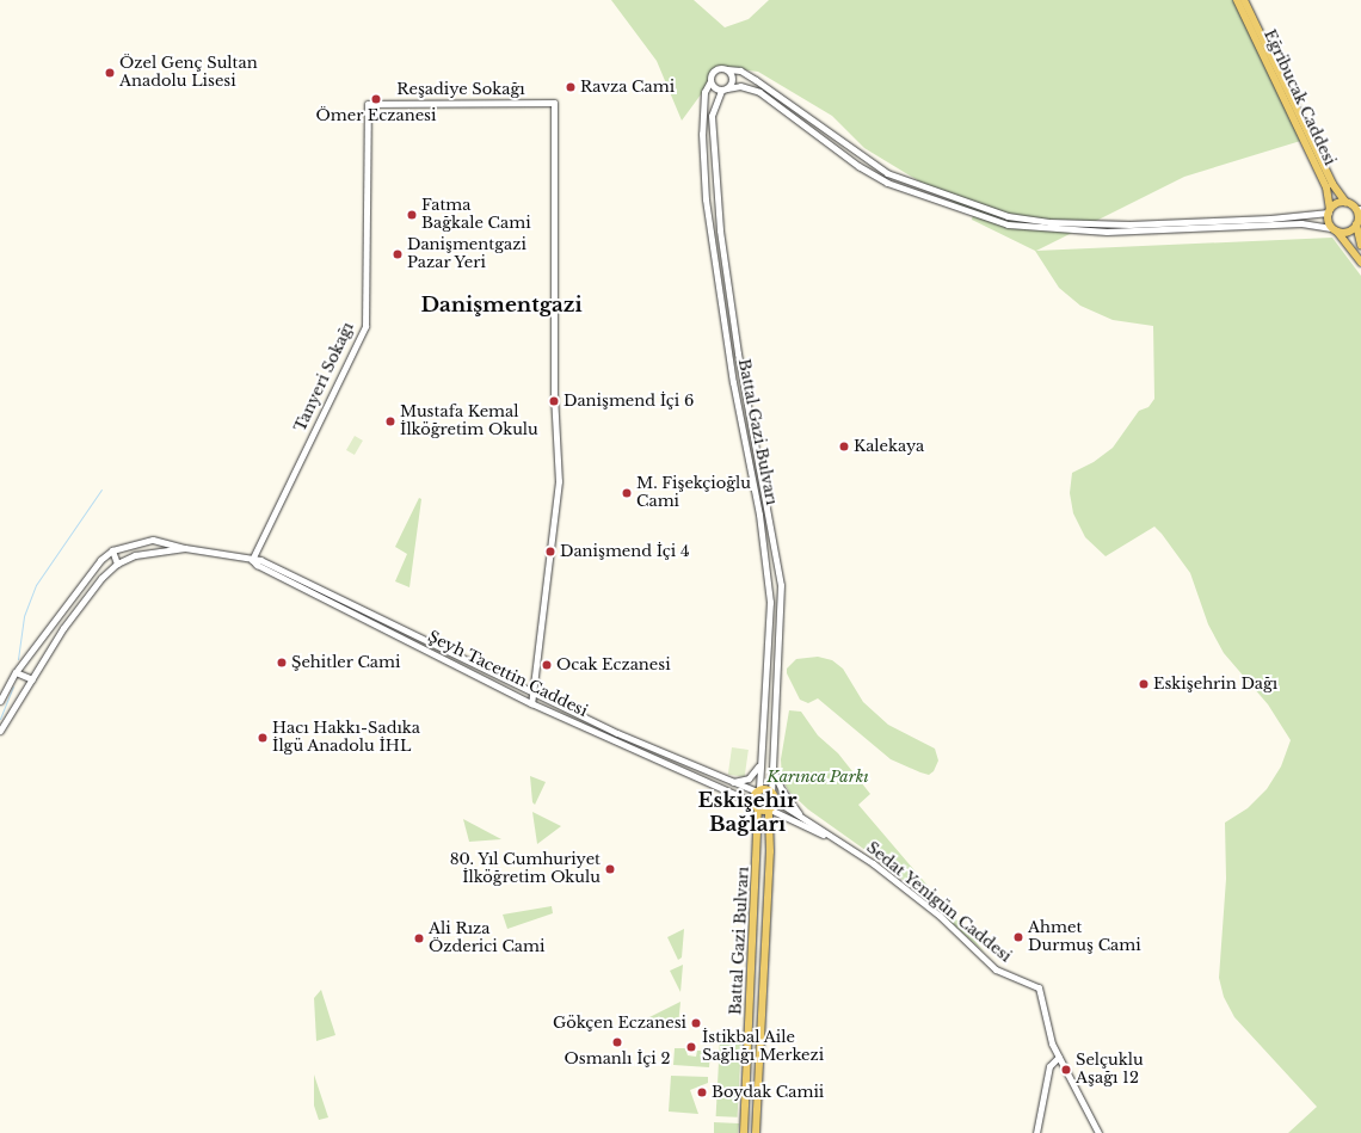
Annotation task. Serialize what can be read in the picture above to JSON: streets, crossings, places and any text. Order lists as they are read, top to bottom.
{
  "streets": {
    "main road": ["Eğribucak Caddesi", "Battal Gazi Bulvarı"],
    "street": [
      "Reşadiye Sokağı",
      "Tanyeri Sokağı",
      "Şeyh Tacettin Caddesi",
      "Sedat Yenigün Caddesi"
    ]
  },
  "crossings": [
    ["Reşadiye Sokağı", "Tanyeri Sokağı"],
    ["Reşadiye Sokağı", "Şeyh Tacettin Caddesi"],
    ["Tanyeri Sokağı", "Şeyh Tacettin Caddesi"],
    ["Battal Gazi Bulvarı", "Şeyh Tacettin Caddesi"]
  ],
  "districts": ["Danişmentgazi", "Eskişehir Bağları"],
  "parks": ["Karınca Parkı"],
  "places": [
    "Özel Genç Sultan Anadolu Lisesi",
    "Ravza Cami",
    "Ömer Eczanesi",
    "Fatma Bağkale Cami",
    "Danişmentgazi Pazar Yeri",
    "Danişmend İçi 6",
    "Mustafa Kemal İlköğretim Okulu",
    "Kalekaya",
    "M. Fişekçioğlu Cami",
    "Danişmend İçi 4",
    "Şehitler Cami",
    "Ocak Eczanesi",
    "Eskişehrin Dağı",
    "Hacı Hakkı-Sadıka İlgü Anadolu İHL",
    "80. Yıl Cumhuriyet İlköğretim Okulu",
    "Ahmet Durmuş Cami",
    "Ali Rıza Özderici Cami",
    "Gökçen Eczanesi",
    "Osmanlı İçi 2",
    "İstikbal Aile Sağlığı Merkezi",
    "Selçuklu Aşağı 12",
    "Boydak Camii"
  ]
}
